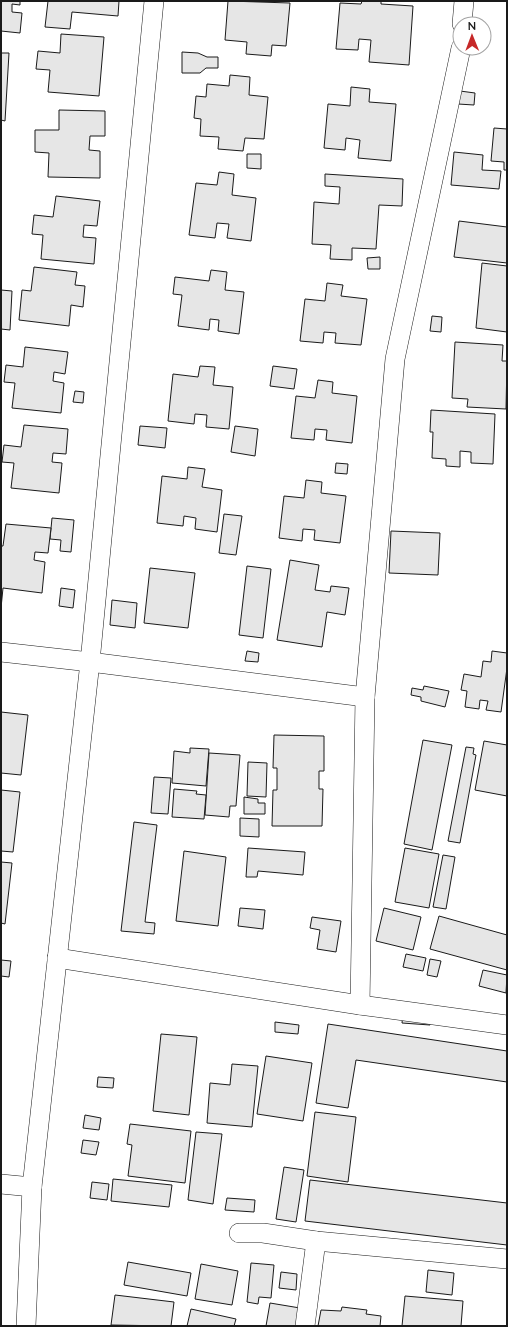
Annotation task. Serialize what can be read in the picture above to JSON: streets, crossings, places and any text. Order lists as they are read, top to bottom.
{
  "north": "top"
}
